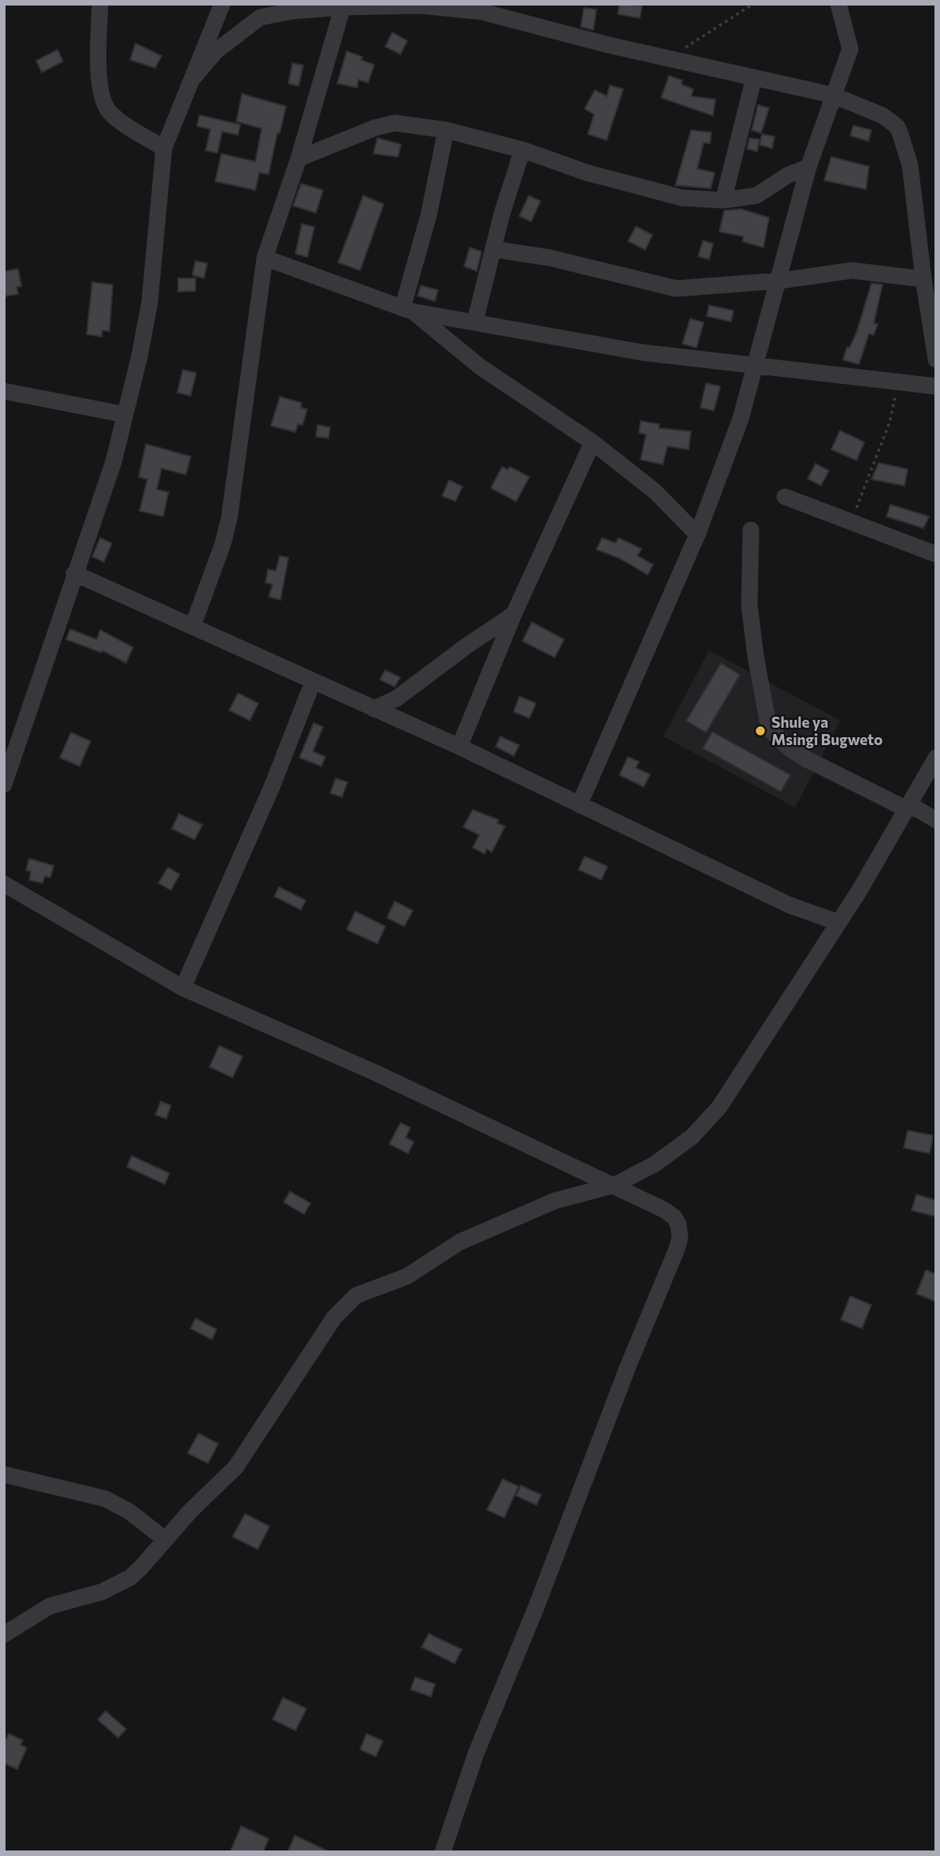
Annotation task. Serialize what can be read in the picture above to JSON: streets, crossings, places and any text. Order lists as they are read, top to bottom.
{
  "places": ["Shule ya Msingi Bugweto"]
}
